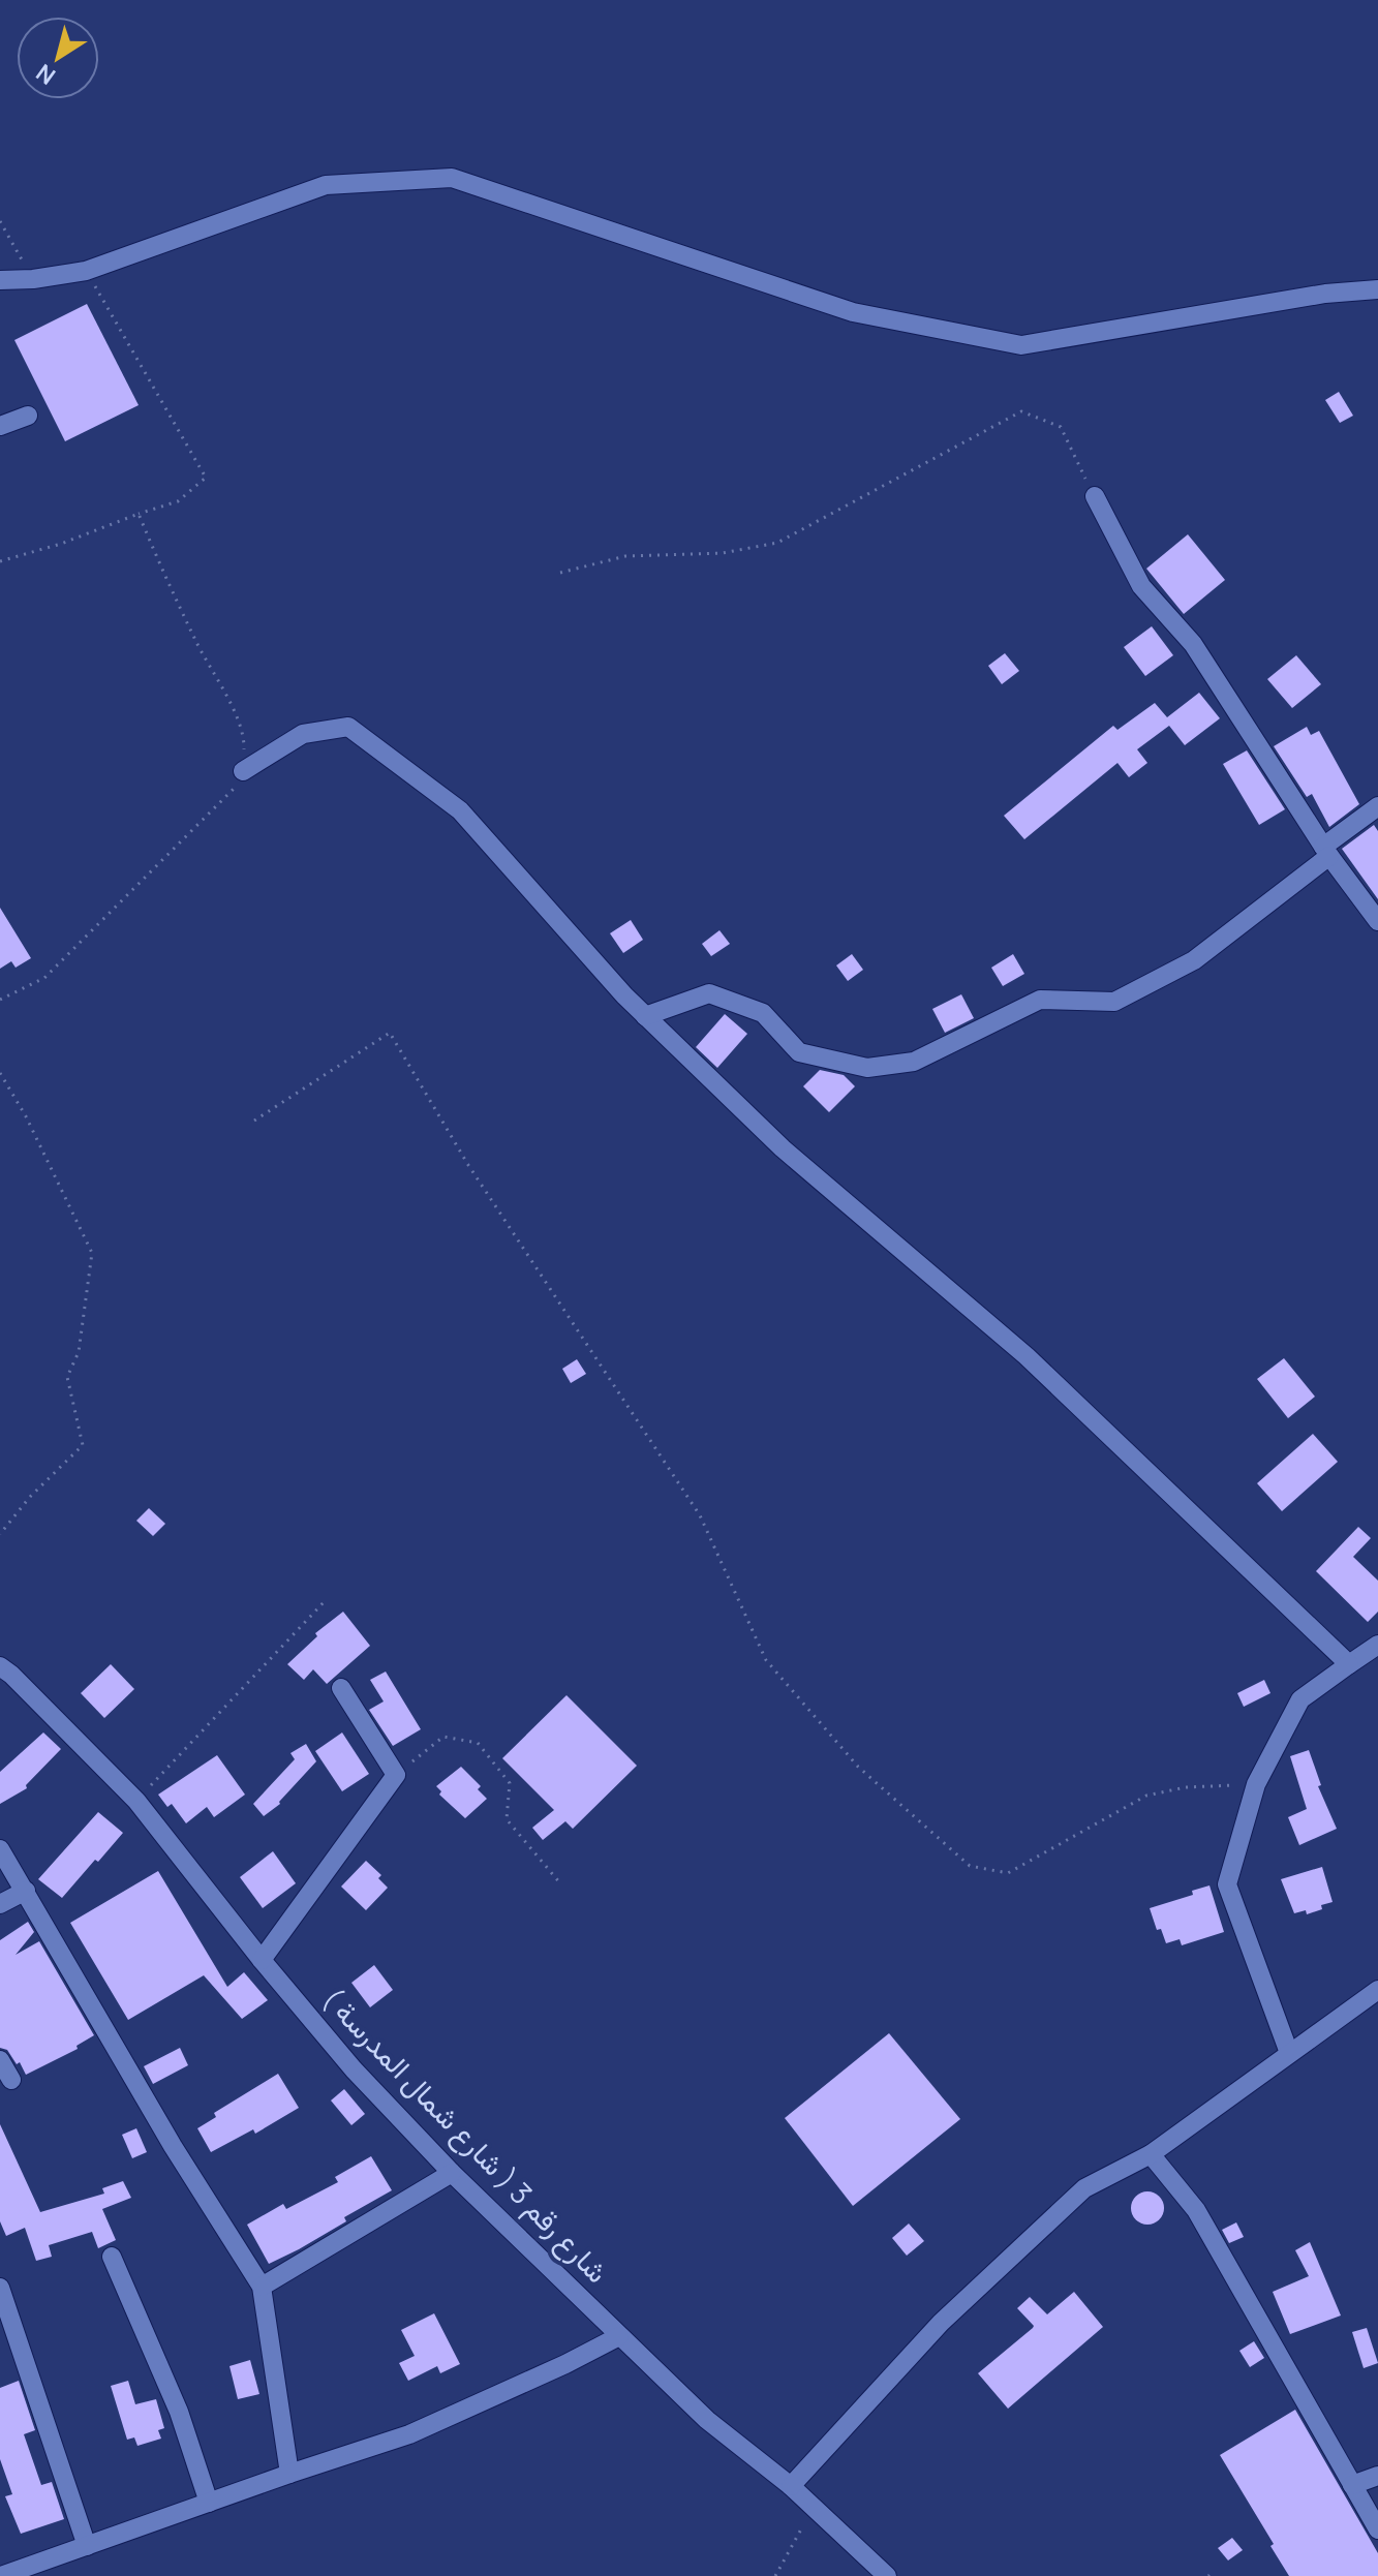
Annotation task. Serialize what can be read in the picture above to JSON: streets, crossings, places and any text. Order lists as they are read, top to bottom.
{
  "streets": {
    "street": ["شارع رقم 3 ( شارع شمال المدرسة )"]
  },
  "north": "bottom left"
}
